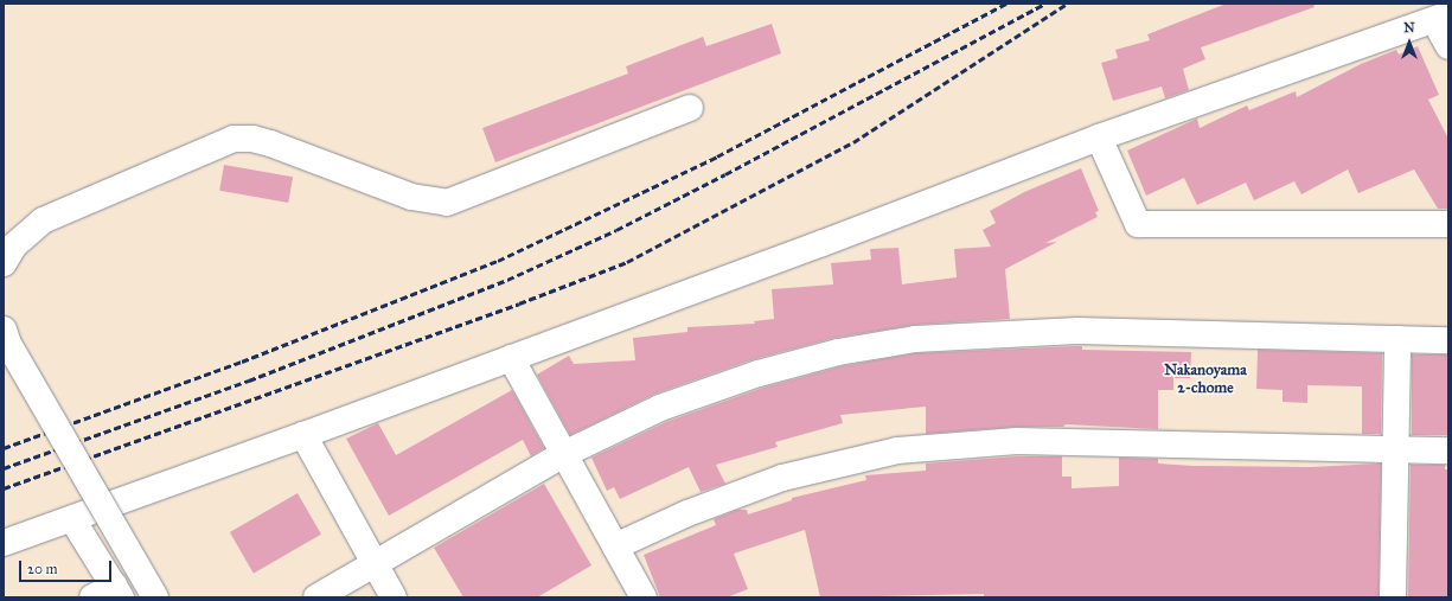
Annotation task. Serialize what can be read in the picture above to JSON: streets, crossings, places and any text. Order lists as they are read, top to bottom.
{
  "districts": ["Nakanoyama 2-chome"],
  "scale_bar": "20 m",
  "north": "top"
}
